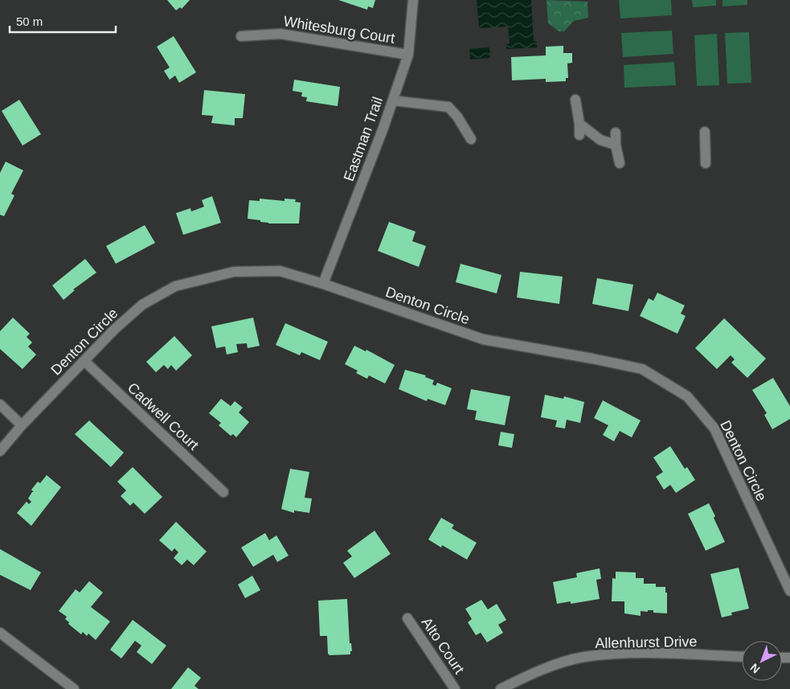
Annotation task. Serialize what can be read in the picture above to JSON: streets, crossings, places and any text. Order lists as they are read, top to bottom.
{
  "streets": {
    "street": [
      "Whitesburg Court",
      "Eastman Trail",
      "Denton Circle",
      "Cadwell Court",
      "Allenhurst Drive",
      "Alto Court"
    ]
  },
  "crossings": [
    ["Whitesburg Court", "Eastman Trail"],
    ["Eastman Trail", "Denton Circle"],
    ["Denton Circle", "Cadwell Court"]
  ],
  "scale_bar": "50 m",
  "north": "bottom left"
}
